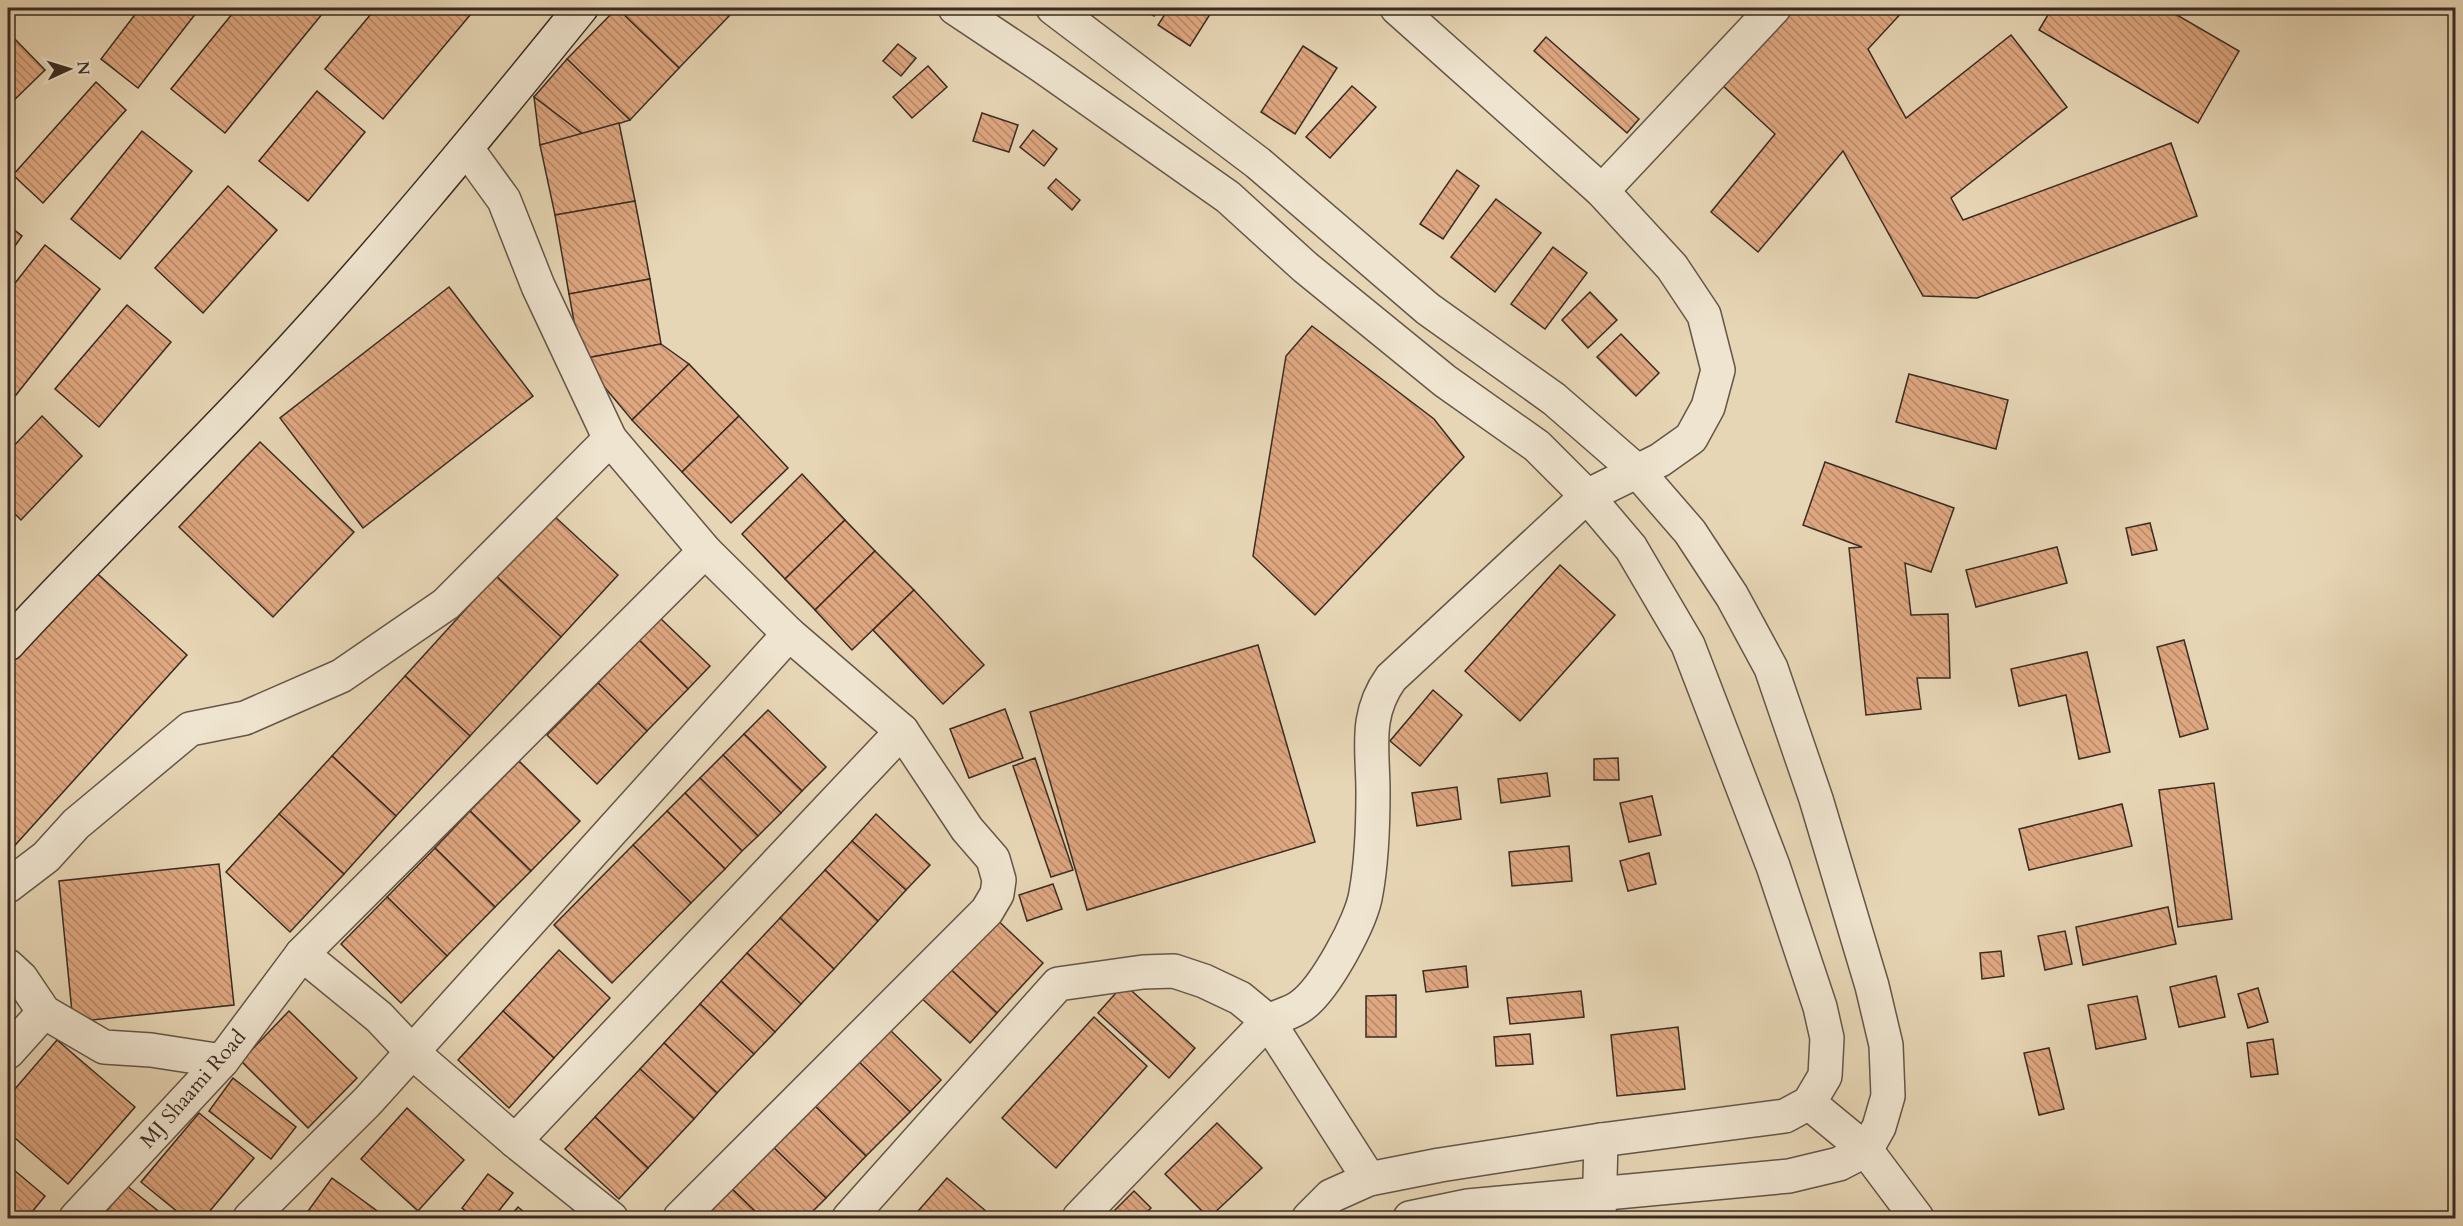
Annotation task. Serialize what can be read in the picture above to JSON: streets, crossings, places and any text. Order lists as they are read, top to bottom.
{
  "streets": {
    "street": ["MJ Shaami Road"]
  },
  "north": "right"
}
